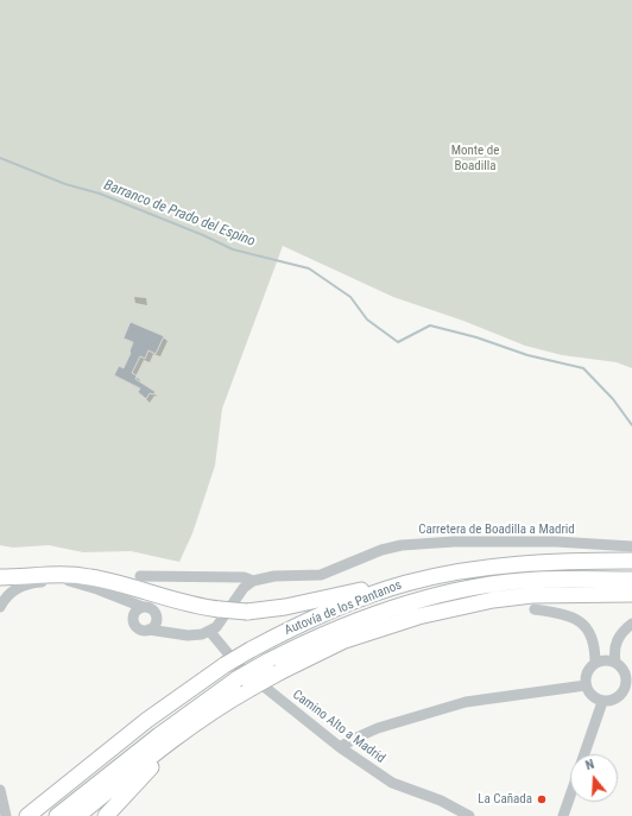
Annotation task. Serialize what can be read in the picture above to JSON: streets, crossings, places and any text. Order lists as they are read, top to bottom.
{
  "streets": {
    "highway": ["Autovía de los Pantanos"],
    "street": ["Carretera de Boadilla a Madrid", "Camino Alto a Madrid"]
  },
  "water": ["Barranco de Prado del Espino"],
  "parks": ["Monte de Boadilla"],
  "places": ["La Cañada"],
  "north": "top"
}
